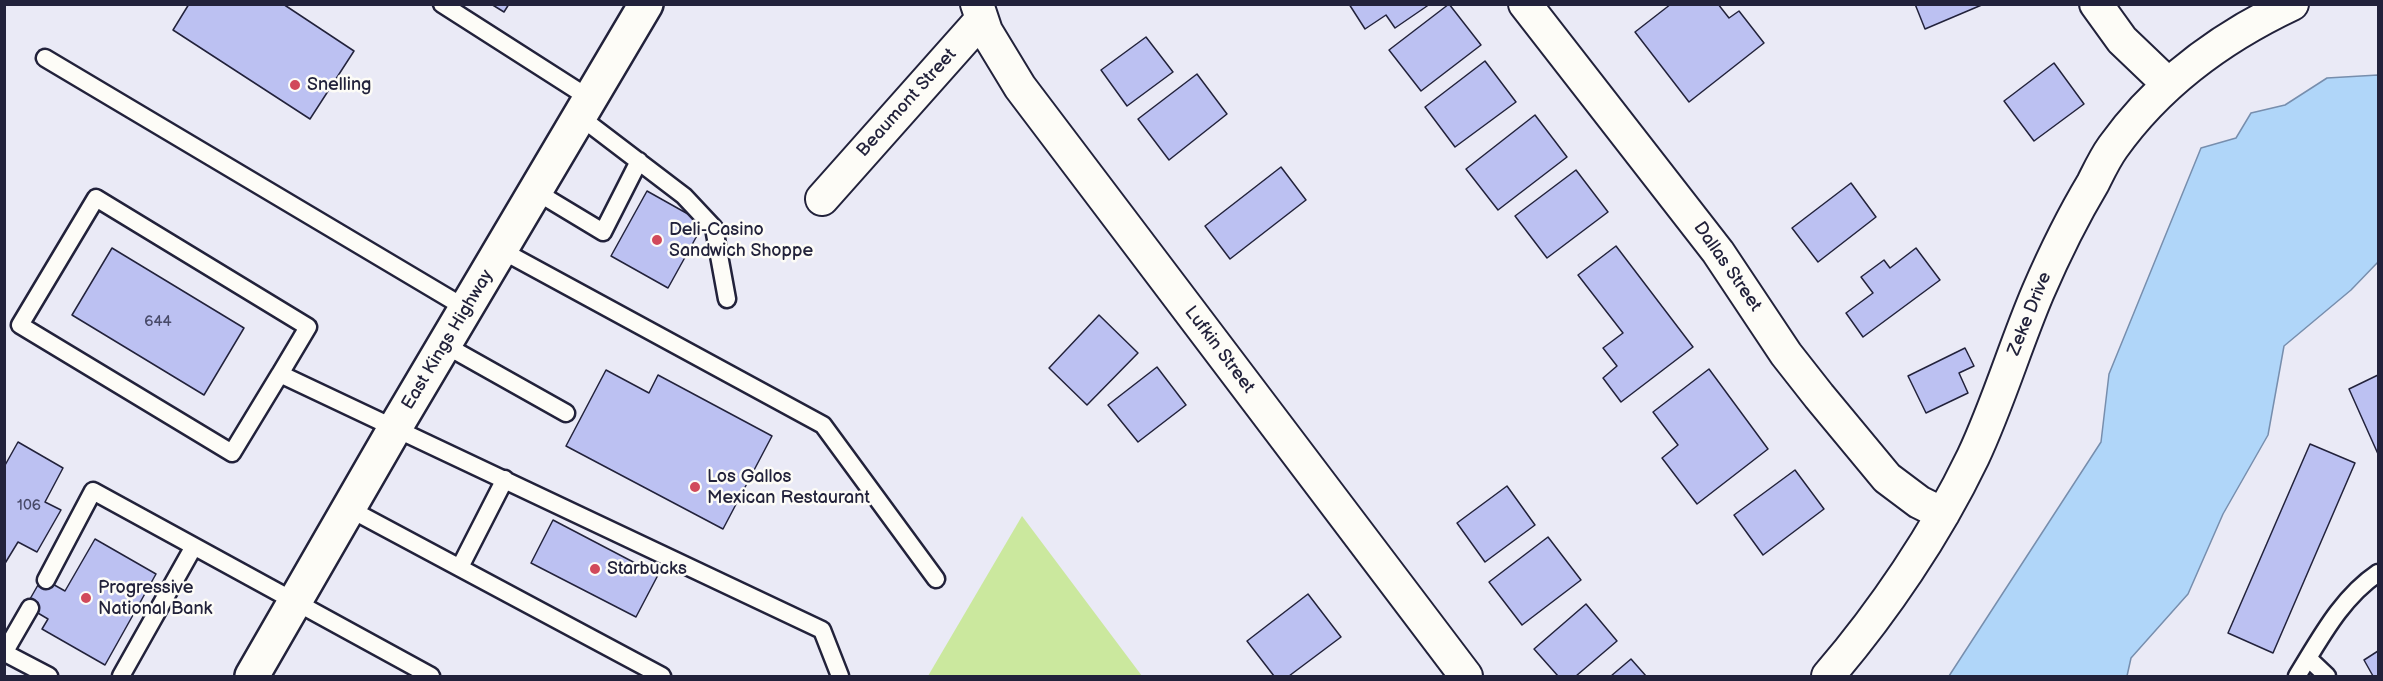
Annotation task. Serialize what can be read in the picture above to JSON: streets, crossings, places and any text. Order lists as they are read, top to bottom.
{
  "streets": {
    "main road": ["East Kings Highway"],
    "street": [
      "Beaumont Street",
      "Dallas Street",
      "Zeke Drive",
      "Lufkin Street"
    ]
  },
  "crossings": [
    ["Beaumont Street", "Lufkin Street"],
    ["Dallas Street", "Zeke Drive"]
  ],
  "places": [
    "Snelling",
    "Deli-Casino Sandwich Shoppe",
    "Los Gallos Mexican Restaurant",
    "Starbucks",
    "Progressive National Bank"
  ],
  "house_numbers": ["644", "106"]
}
